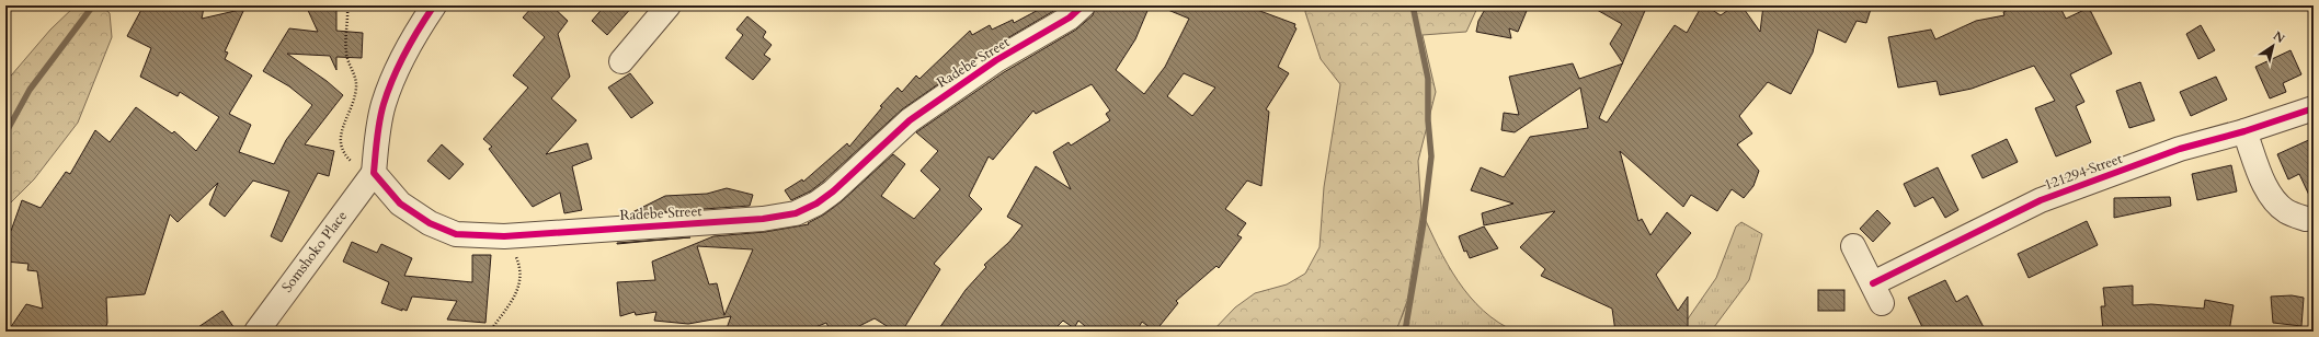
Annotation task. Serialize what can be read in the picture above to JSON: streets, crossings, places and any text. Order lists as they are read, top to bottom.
{
  "streets": {
    "street": ["Radebe Street", "121294 Street", "Somshoko Place"]
  },
  "crossings": [
    ["Radebe Street", "Somshoko Place"]
  ],
  "north": "top right"
}
